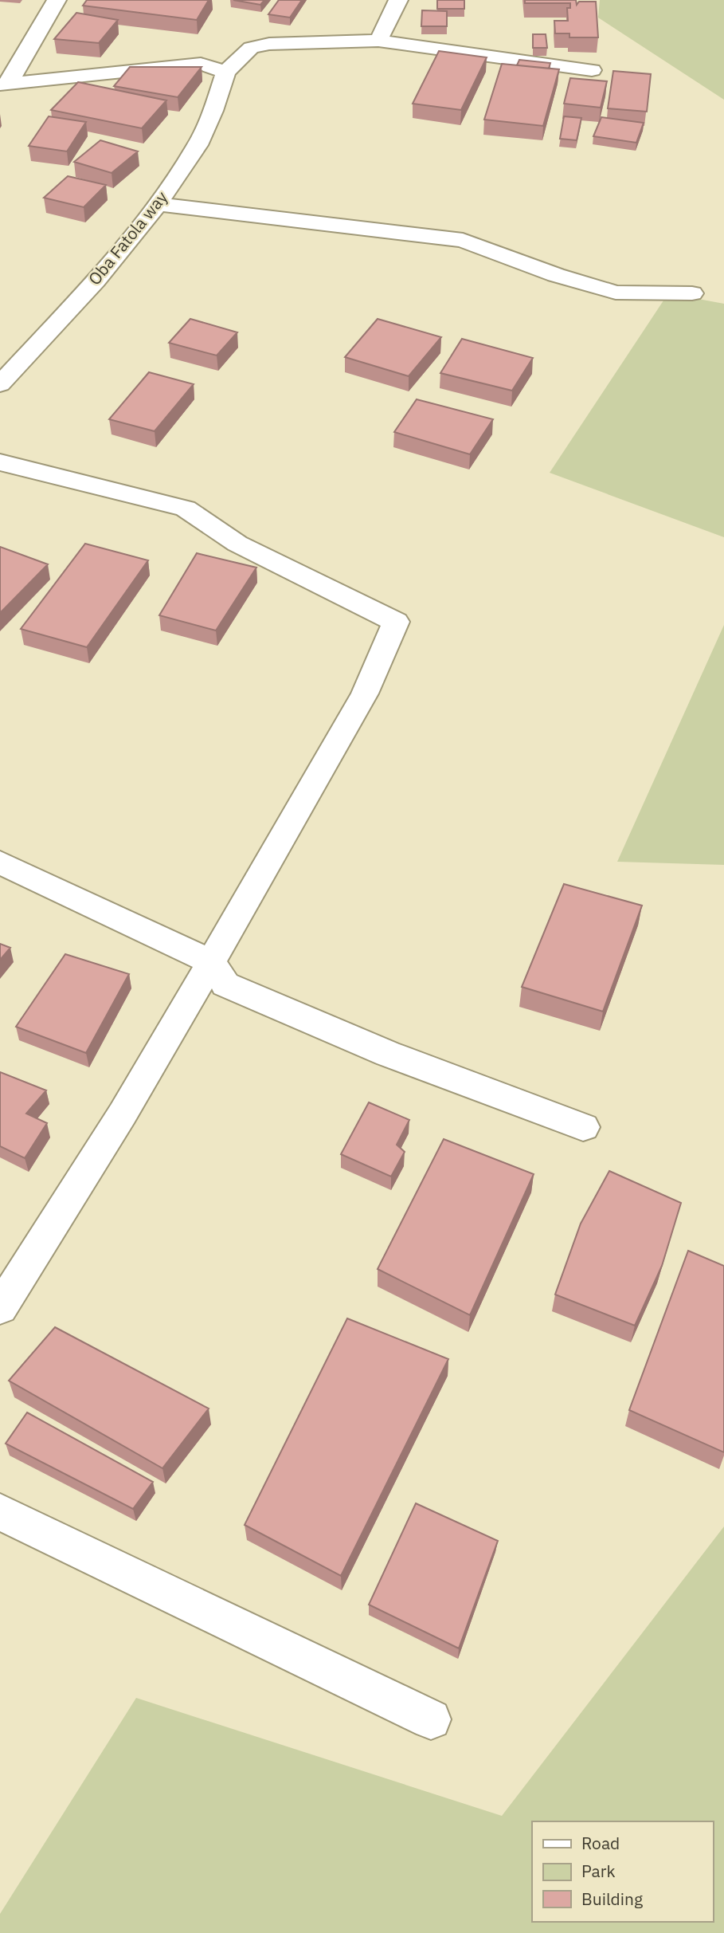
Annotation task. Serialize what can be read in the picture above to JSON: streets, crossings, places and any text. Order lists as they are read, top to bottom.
{
  "streets": {
    "street": ["Oba Fatola way"]
  },
  "legend": ["Road", "Park", "Building"]
}
